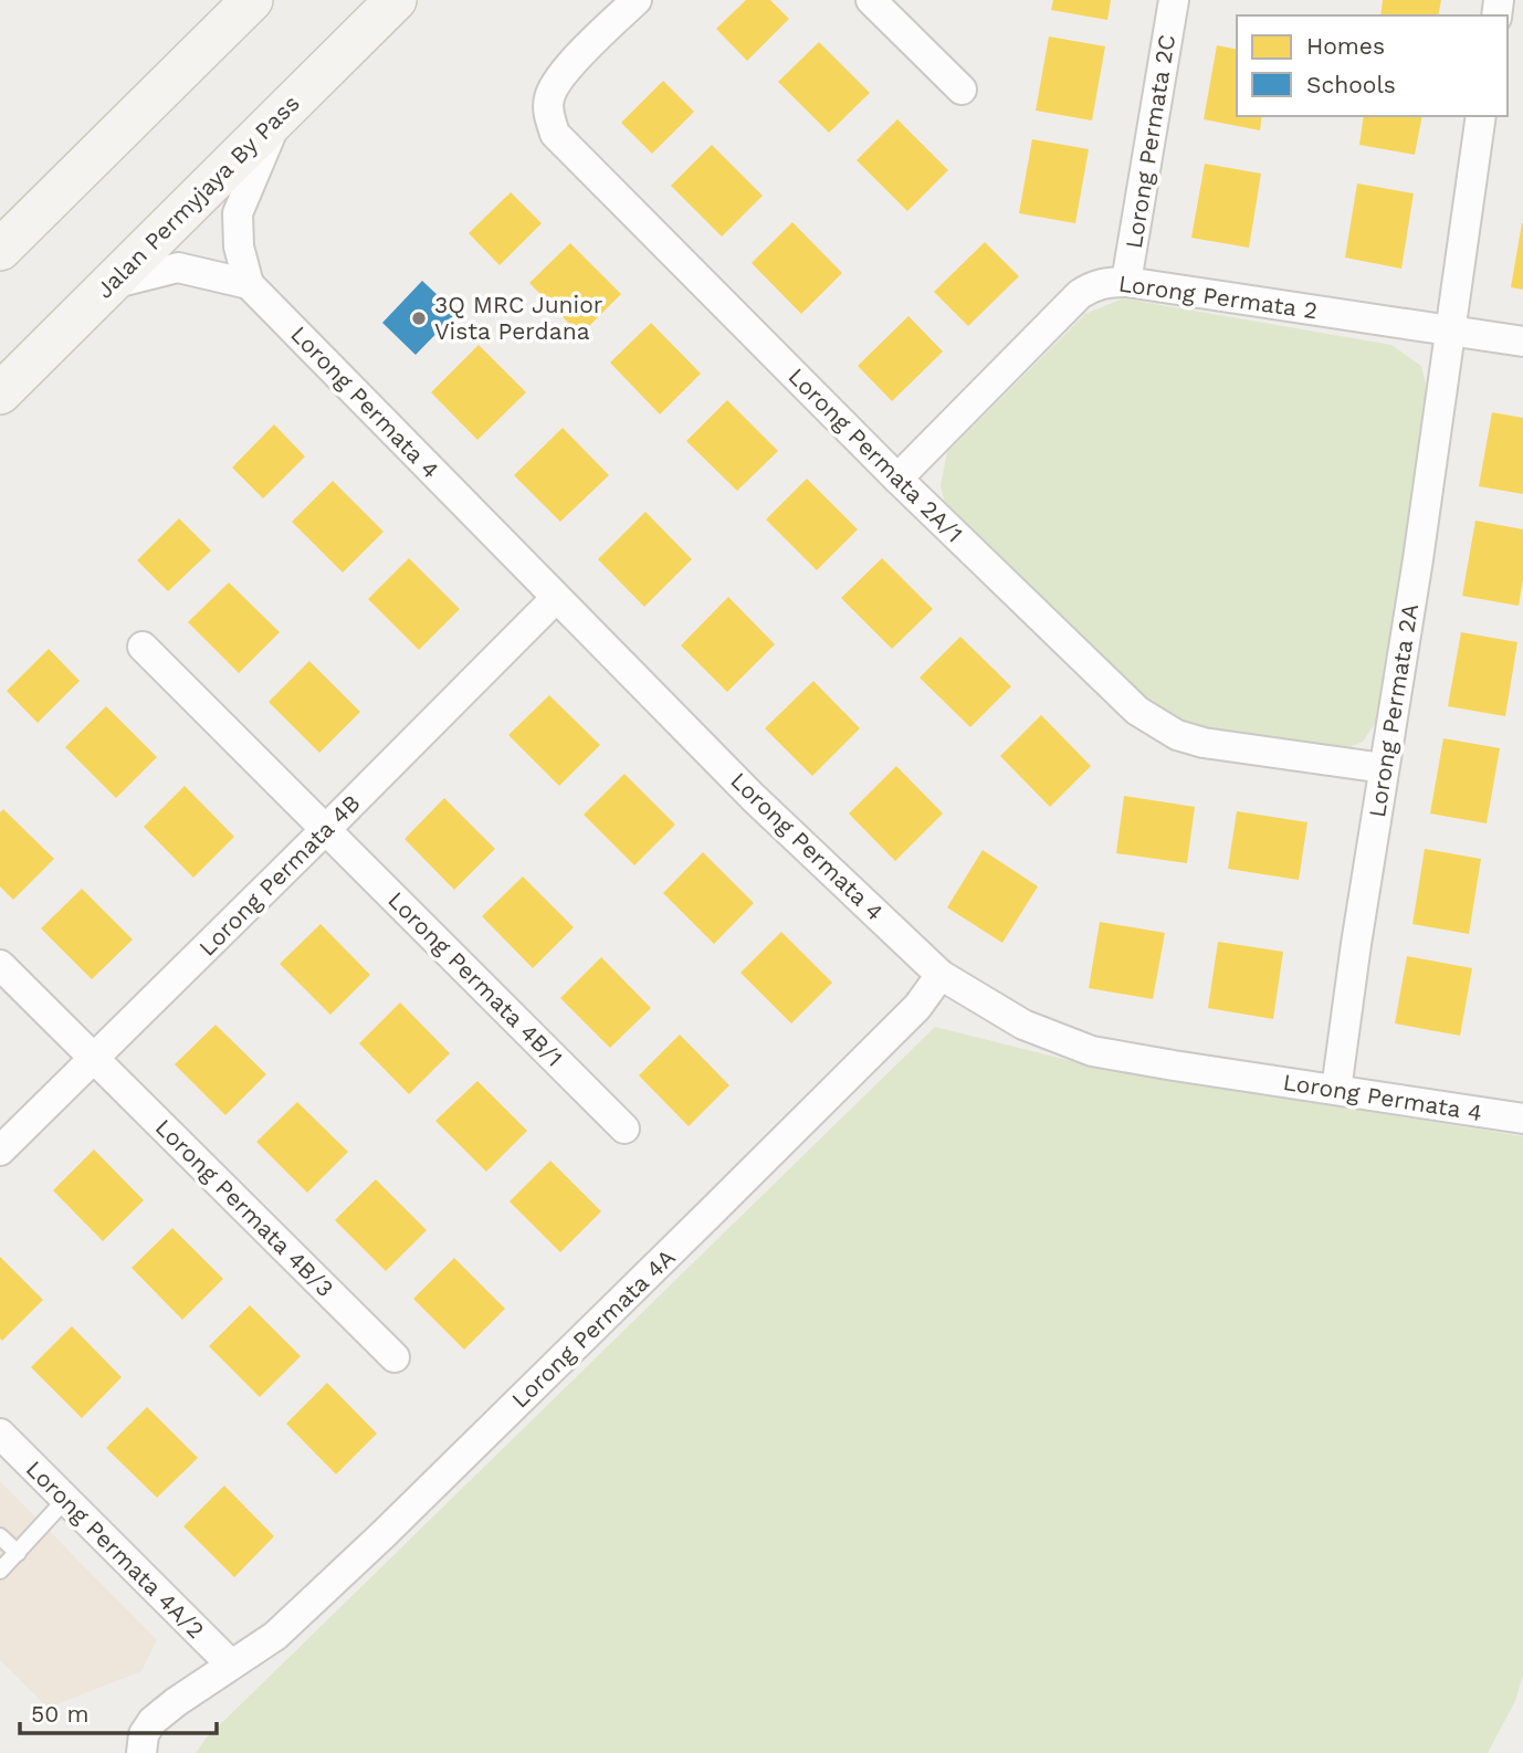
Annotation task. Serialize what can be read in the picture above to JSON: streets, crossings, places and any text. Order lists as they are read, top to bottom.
{
  "streets": {
    "main road": ["Jalan Permyjaya By Pass"],
    "street": [
      "Lorong Permata 2C",
      "Lorong Permata 2",
      "Lorong Permata 4",
      "Lorong Permata 2A/1",
      "Lorong Permata 2A",
      "Lorong Permata 4B",
      "Lorong Permata 4B/1",
      "Lorong Permata 4B/3",
      "Lorong Permata 4A",
      "Lorong Permata 4A/2"
    ]
  },
  "crossings": [
    ["Lorong Permata 2C", "Lorong Permata 2"],
    ["Lorong Permata 2", "Lorong Permata 2A/1"],
    ["Lorong Permata 2", "Lorong Permata 2A"],
    ["Lorong Permata 4", "Lorong Permata 2A"],
    ["Lorong Permata 4", "Lorong Permata 4B"],
    ["Lorong Permata 4", "Lorong Permata 4A"],
    ["Lorong Permata 2A/1", "Lorong Permata 2A"],
    ["Lorong Permata 4B", "Lorong Permata 4B/1"],
    ["Lorong Permata 4B", "Lorong Permata 4B/3"],
    ["Lorong Permata 4A", "Lorong Permata 4A/2"]
  ],
  "places": ["3Q MRC Junior Vista Perdana"],
  "legend": ["Homes", "Schools"],
  "scale_bar": "50 m"
}
